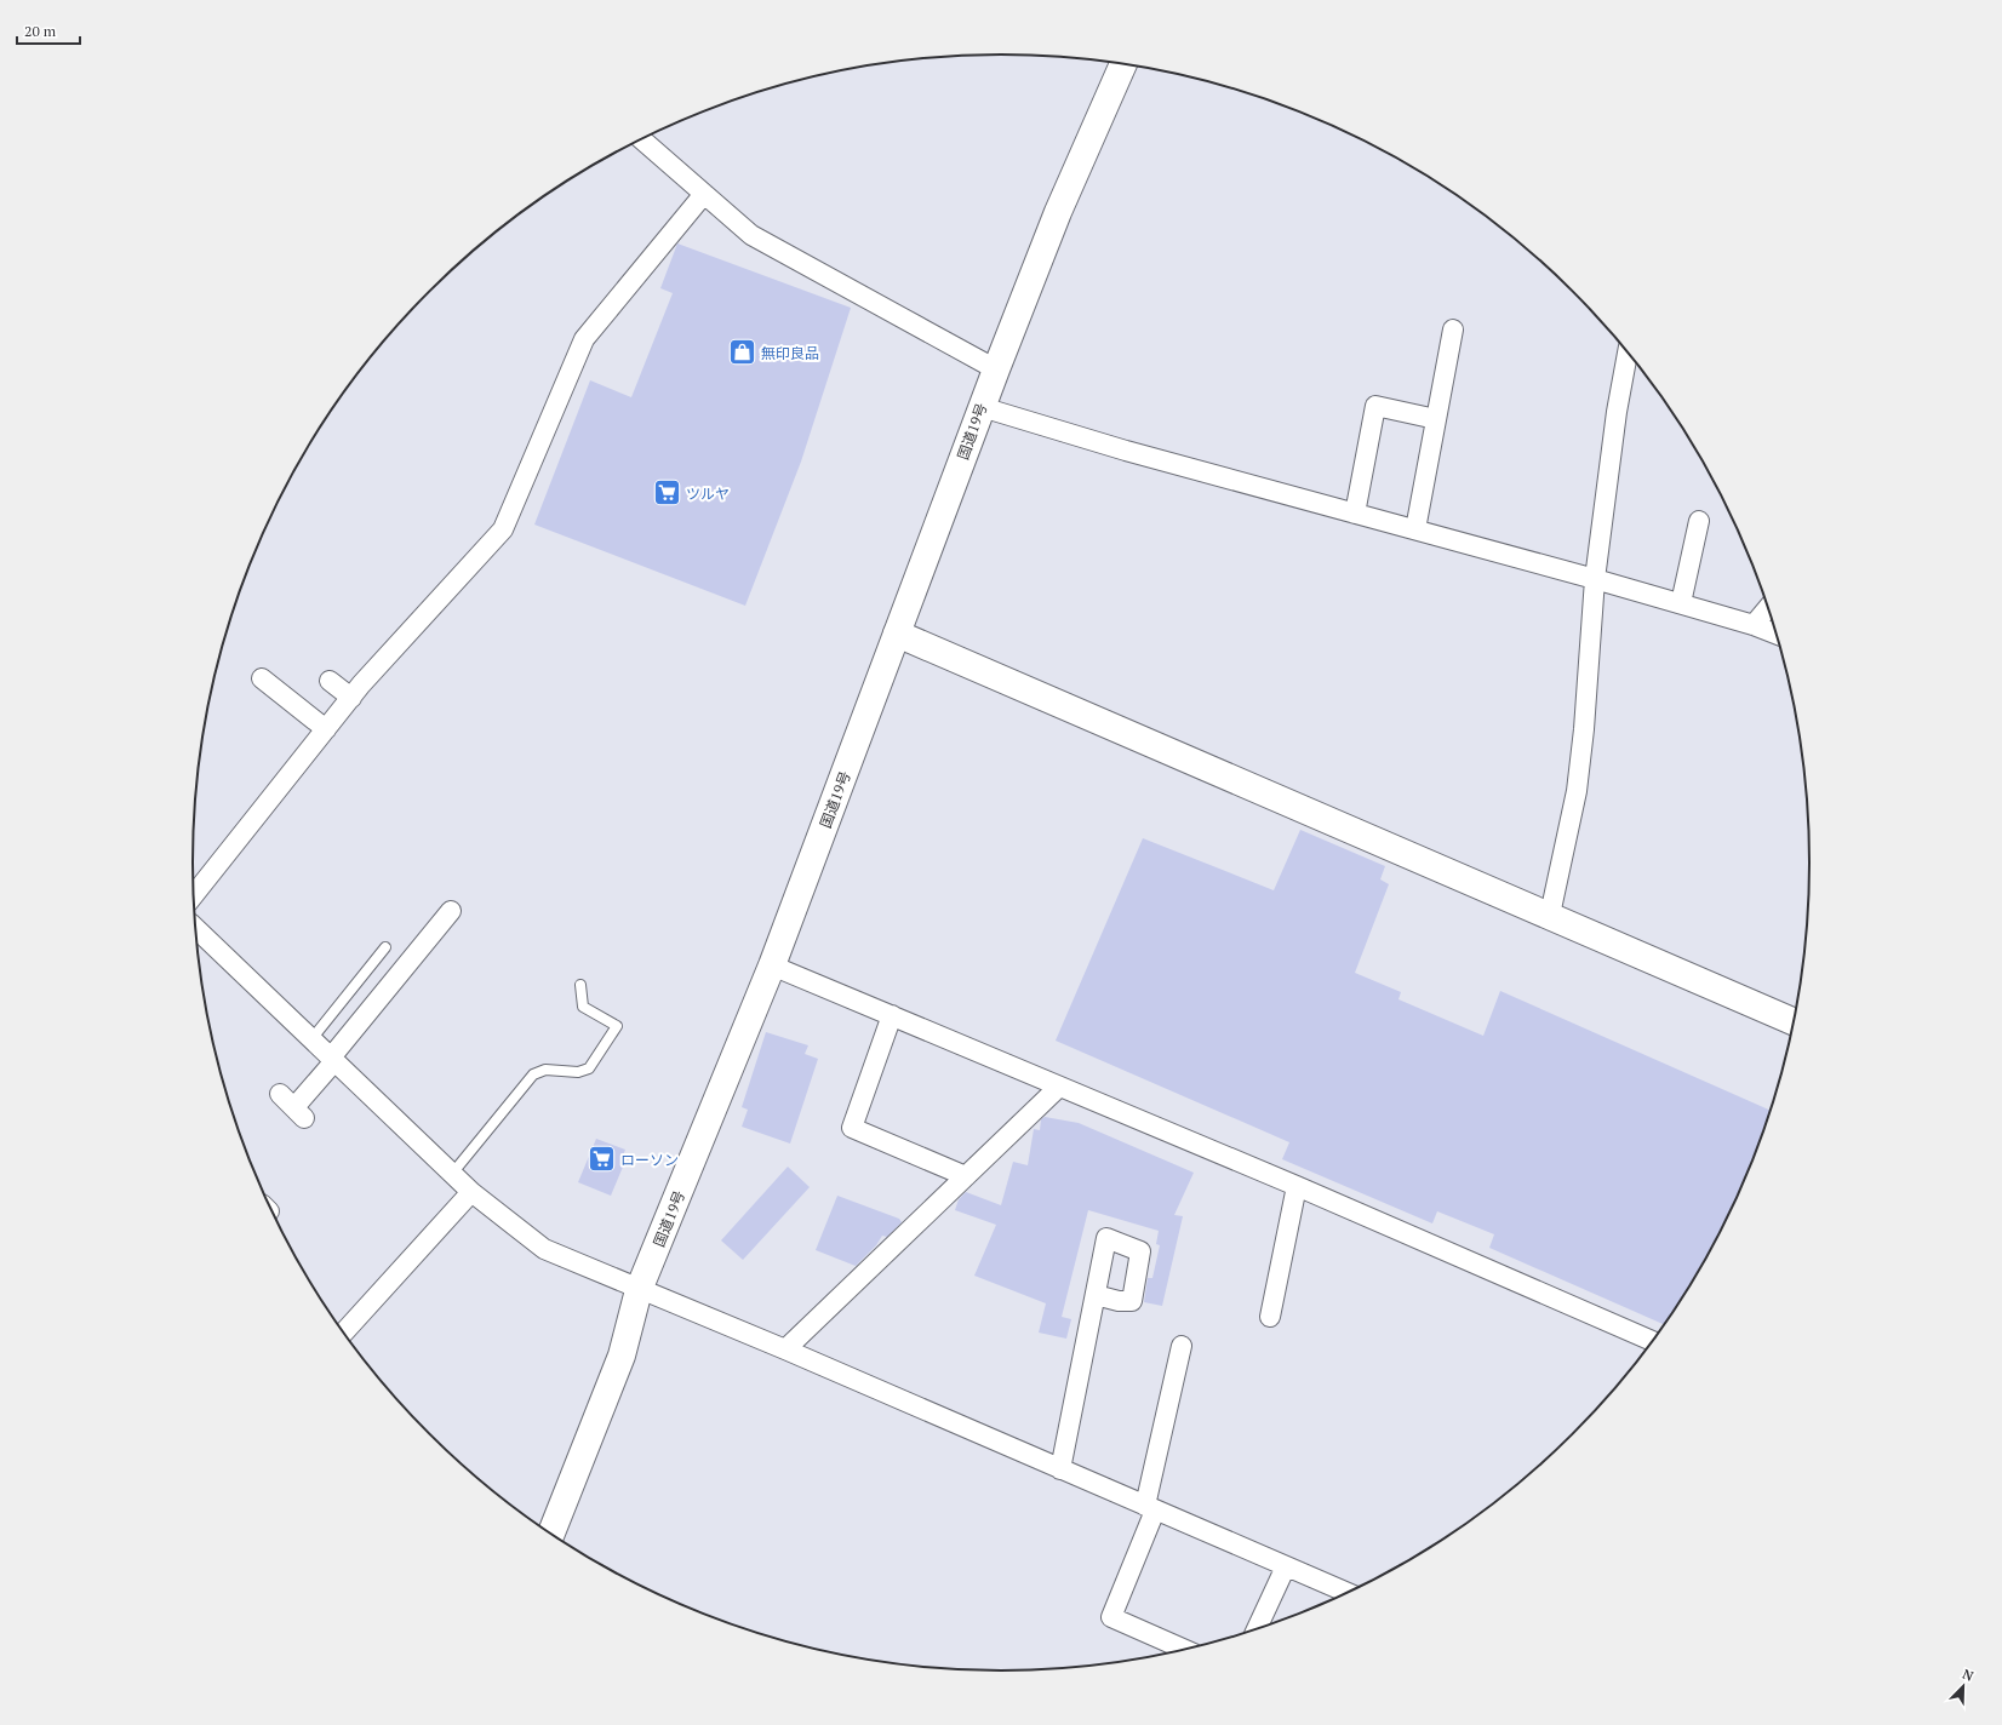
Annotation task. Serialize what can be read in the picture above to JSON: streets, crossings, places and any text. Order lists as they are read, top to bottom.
{
  "streets": {
    "main road": ["国道19号"]
  },
  "places": {
    "shop": ["無印良品"],
    "supermarket": ["ツルヤ", "ローソン"]
  },
  "scale_bar": "20 m",
  "north": "top right"
}
